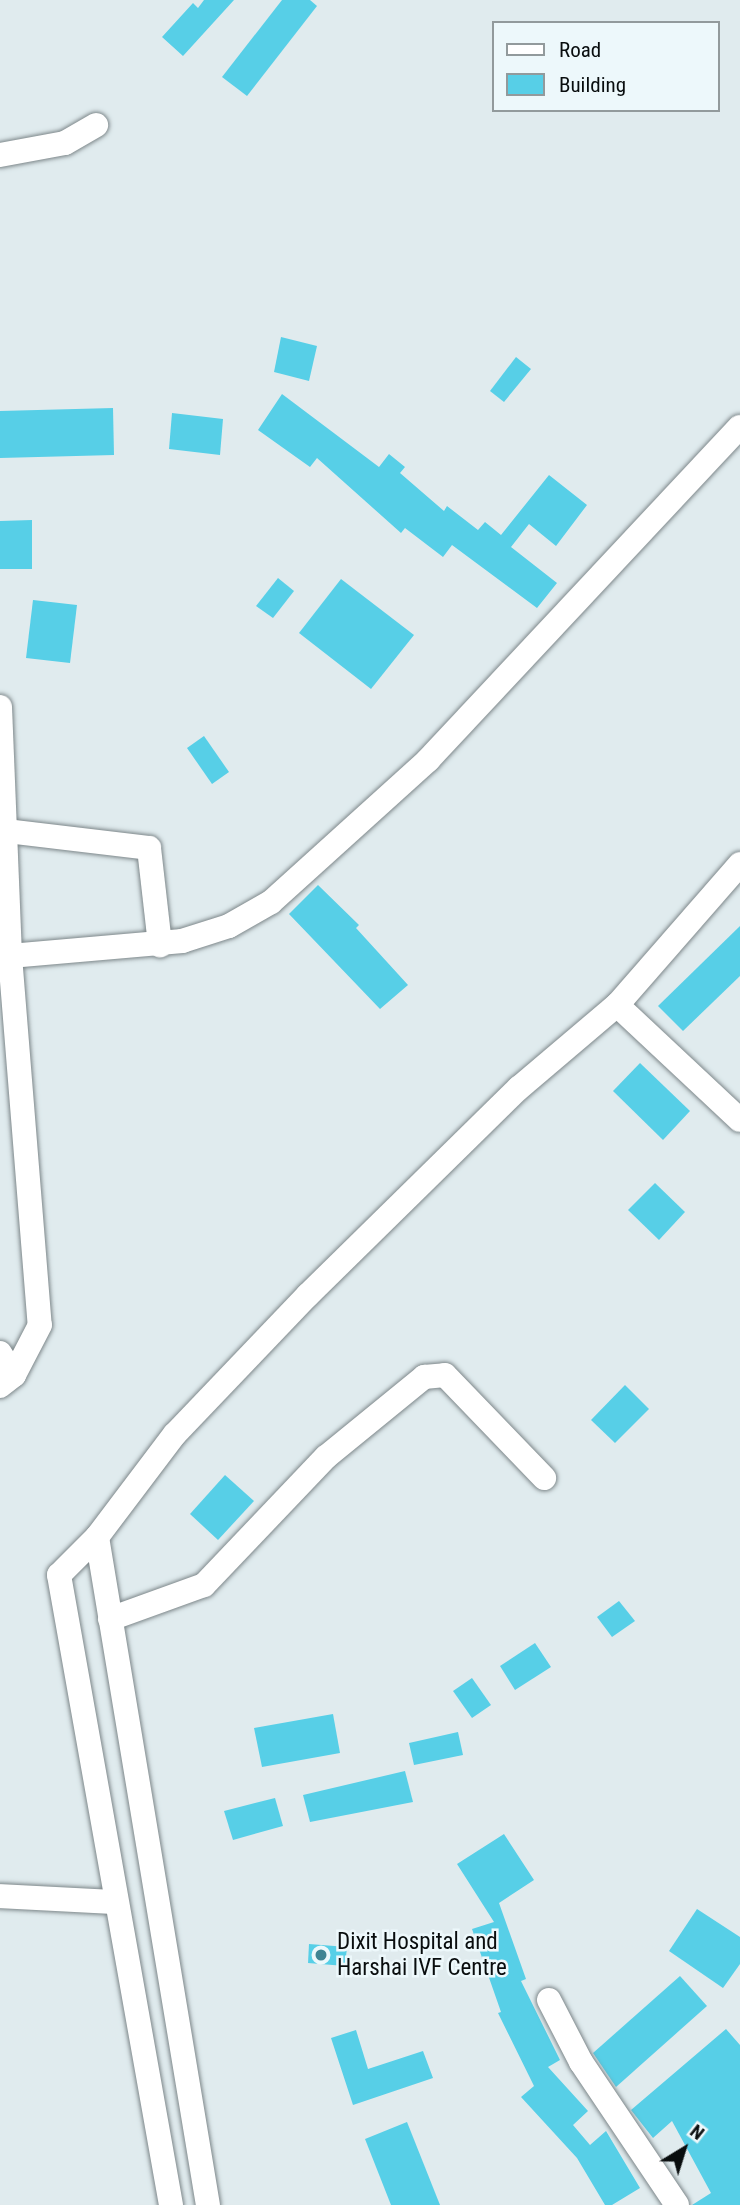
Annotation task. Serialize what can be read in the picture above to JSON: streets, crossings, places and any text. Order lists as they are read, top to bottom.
{
  "places": ["Dixit Hospital and Harshai IVF Centre"],
  "legend": ["Road", "Building"],
  "north": "top right"
}
